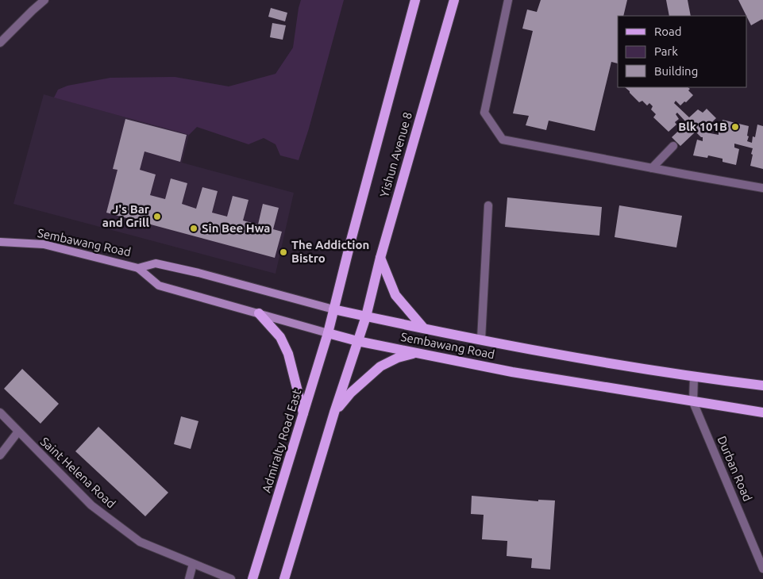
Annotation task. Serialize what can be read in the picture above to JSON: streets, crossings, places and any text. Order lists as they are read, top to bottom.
{
  "streets": {
    "main road": ["Yishun Avenue 8", "Sembawang Road", "Admiralty Road East"],
    "street": ["Durban Road", "Saint Helena Road"]
  },
  "crossings": [
    ["Yishun Avenue 8", "Sembawang Road"],
    ["Yishun Avenue 8", "Admiralty Road East"],
    ["Sembawang Road", "Admiralty Road East"],
    ["Sembawang Road", "Durban Road"]
  ],
  "places": [
    "Blk 101B",
    "J's Bar and Grill",
    "Sin Bee Hwa",
    "The Addiction Bistro"
  ],
  "legend": ["Road", "Park", "Building"]
}
